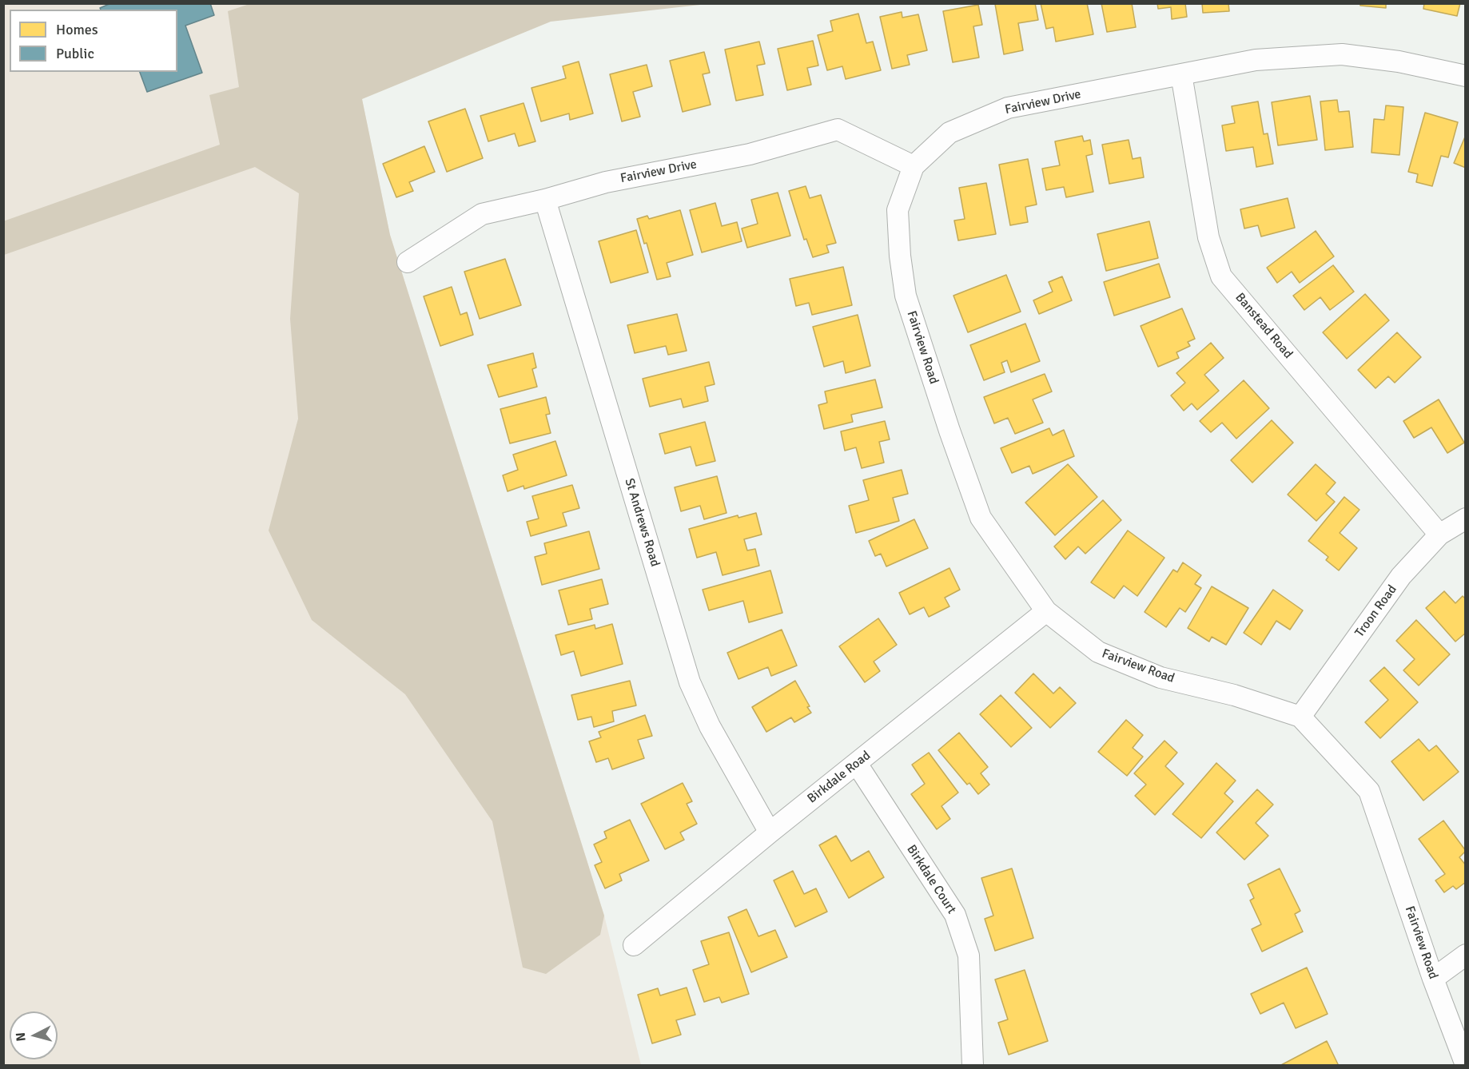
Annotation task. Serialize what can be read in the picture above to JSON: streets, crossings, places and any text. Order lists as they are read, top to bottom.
{
  "streets": {
    "street": [
      "Fairview Drive",
      "Banstead Road",
      "Fairview Road",
      "St Andrews Road",
      "Troon Road",
      "Birkdale Road",
      "Birkdale Court"
    ]
  },
  "crossings": [
    ["Fairview Drive", "Banstead Road"],
    ["Fairview Drive", "Fairview Road"],
    ["Fairview Drive", "St Andrews Road"],
    ["Banstead Road", "Troon Road"],
    ["Fairview Road", "Troon Road"],
    ["Fairview Road", "Birkdale Road"],
    ["St Andrews Road", "Birkdale Road"],
    ["Birkdale Road", "Birkdale Court"]
  ],
  "legend": ["Homes", "Public"],
  "north": "left"
}
